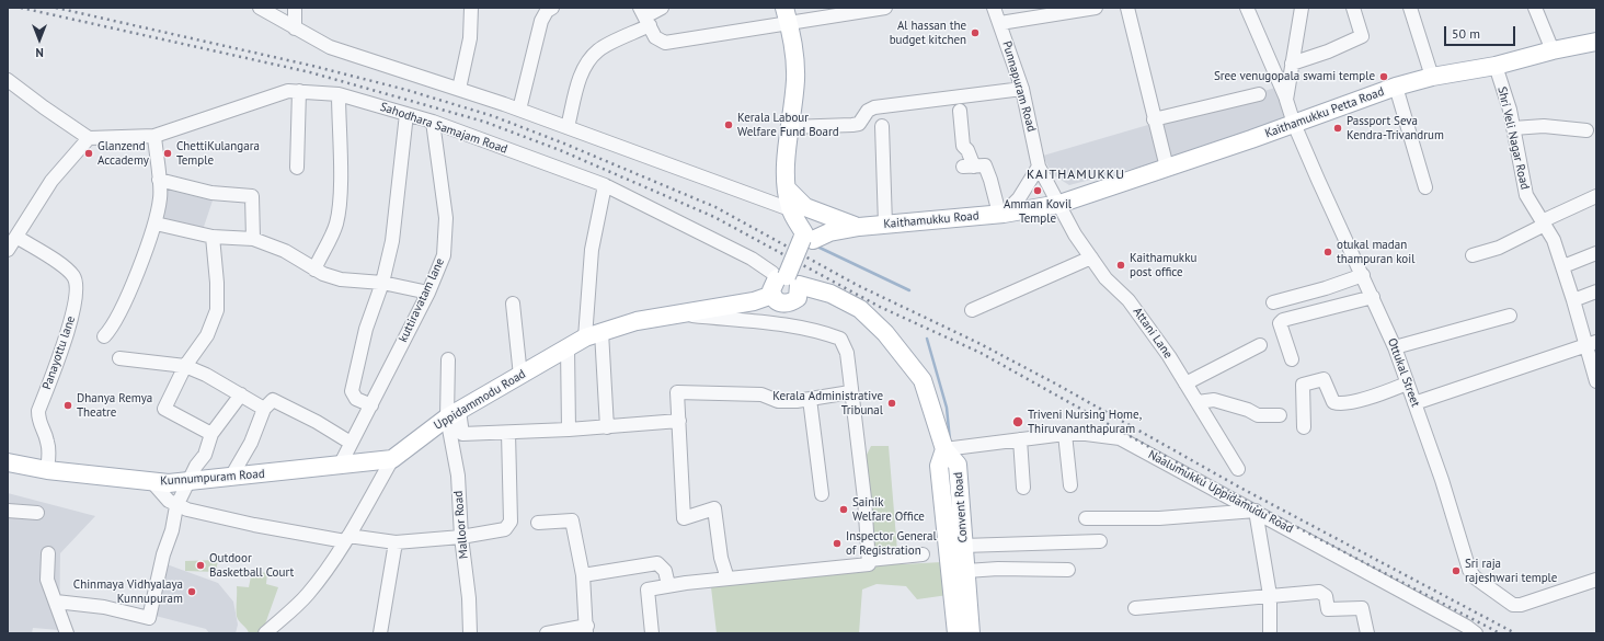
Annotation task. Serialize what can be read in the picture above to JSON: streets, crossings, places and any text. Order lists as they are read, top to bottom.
{
  "streets": {
    "main road": [
      "Kaithamukku Petta Road",
      "Kaithamukku Road",
      "Uppidammodu Road",
      "Kunnumpuram Road",
      "Convent Road"
    ],
    "street": [
      "Punnapuram Road",
      "Sahodhara Samajam Road",
      "Shri Veli Nagar Road",
      "kuttiravatam lane",
      "Attani Lane",
      "Panayottu lane",
      "Ottukal Street",
      "Naalumukku Uppidamudu Road",
      "Malloor Road"
    ]
  },
  "crossings": [
    ["Punnapuram Road", "Kaithamukku Petta Road"],
    ["Punnapuram Road", "Kaithamukku Road"],
    ["Punnapuram Road", "Attani Lane"],
    ["Kaithamukku Petta Road", "Shri Veli Nagar Road"],
    ["Kaithamukku Petta Road", "Kaithamukku Road"],
    ["Kaithamukku Petta Road", "Attani Lane"],
    ["Kaithamukku Petta Road", "Ottukal Street"],
    ["Sahodhara Samajam Road", "kuttiravatam lane"],
    ["Sahodhara Samajam Road", "Uppidammodu Road"],
    ["Kaithamukku Road", "Attani Lane"],
    ["kuttiravatam lane", "Kunnumpuram Road"],
    ["Panayottu lane", "Kunnumpuram Road"],
    ["Uppidammodu Road", "Kunnumpuram Road"],
    ["Uppidammodu Road", "Convent Road"],
    ["Uppidammodu Road", "Malloor Road"],
    ["Naalumukku Uppidamudu Road", "Convent Road"]
  ],
  "districts": ["KAITHAMUKKU"],
  "places": [
    "Al hassan the budget kitchen",
    "Sree venugopala swami temple",
    "Kerala Labour Welfare Fund Board",
    "Passport Seva Kendra-Trivandrum",
    "Glanzend Accademy",
    "ChettiKulangara Temple",
    "Amman Kovil Temple",
    "otukal madan thampuran koil",
    "Kaithamukku post office",
    "Kerala Administrative Tribunal",
    "Dhanya Remya Theatre",
    "Triveni Nursing Home, Thiruvananthapuram",
    "Sainik Welfare Office",
    "Inspector General of Registration",
    "Outdoor Basketball Court",
    "Sri raja rajeshwari temple",
    "Chinmaya Vidhyalaya Kunnupuram"
  ],
  "scale_bar": "50 m",
  "north": "bottom"
}
